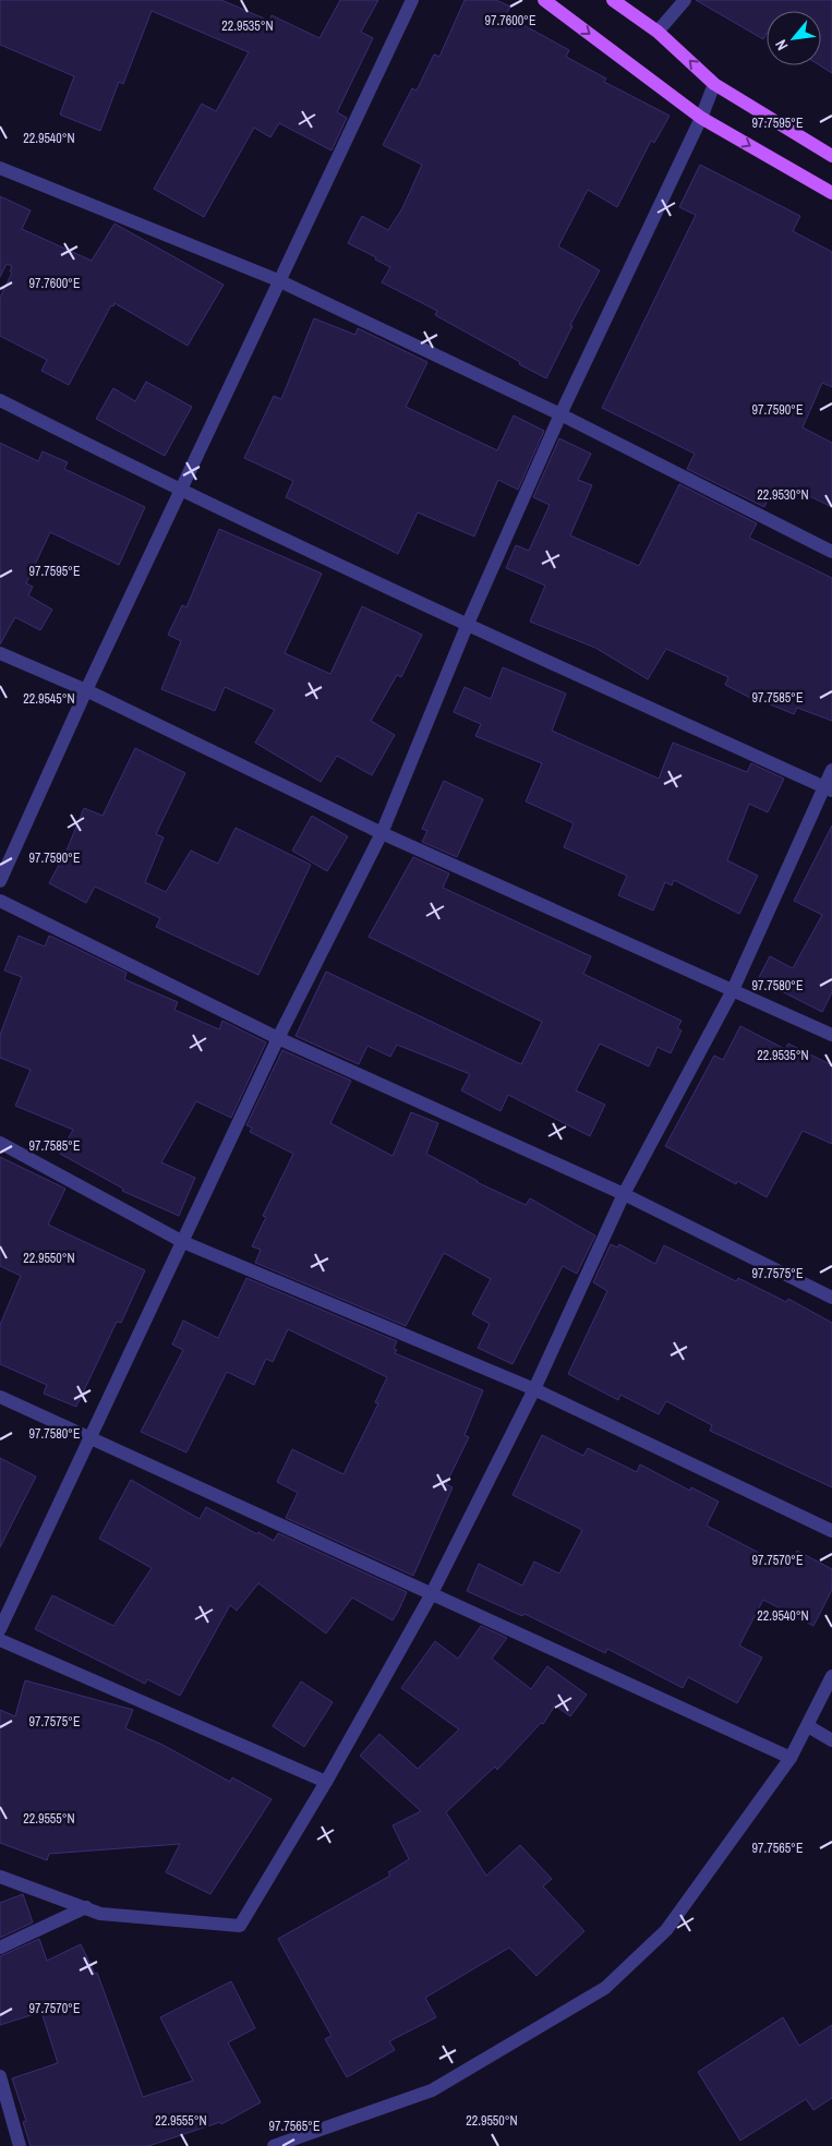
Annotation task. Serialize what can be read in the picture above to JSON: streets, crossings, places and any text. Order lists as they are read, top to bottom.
{
  "north": "bottom left",
  "coordinates": [
    "97.7600°E",
    "22.9535°N",
    "97.7595°E",
    "22.9540°N",
    "97.7590°E",
    "22.9530°N",
    "97.7585°E",
    "22.9545°N",
    "97.7580°E",
    "22.9550°N",
    "97.7575°E",
    "97.7570°E",
    "22.9555°N",
    "97.7565°E"
  ]
}
